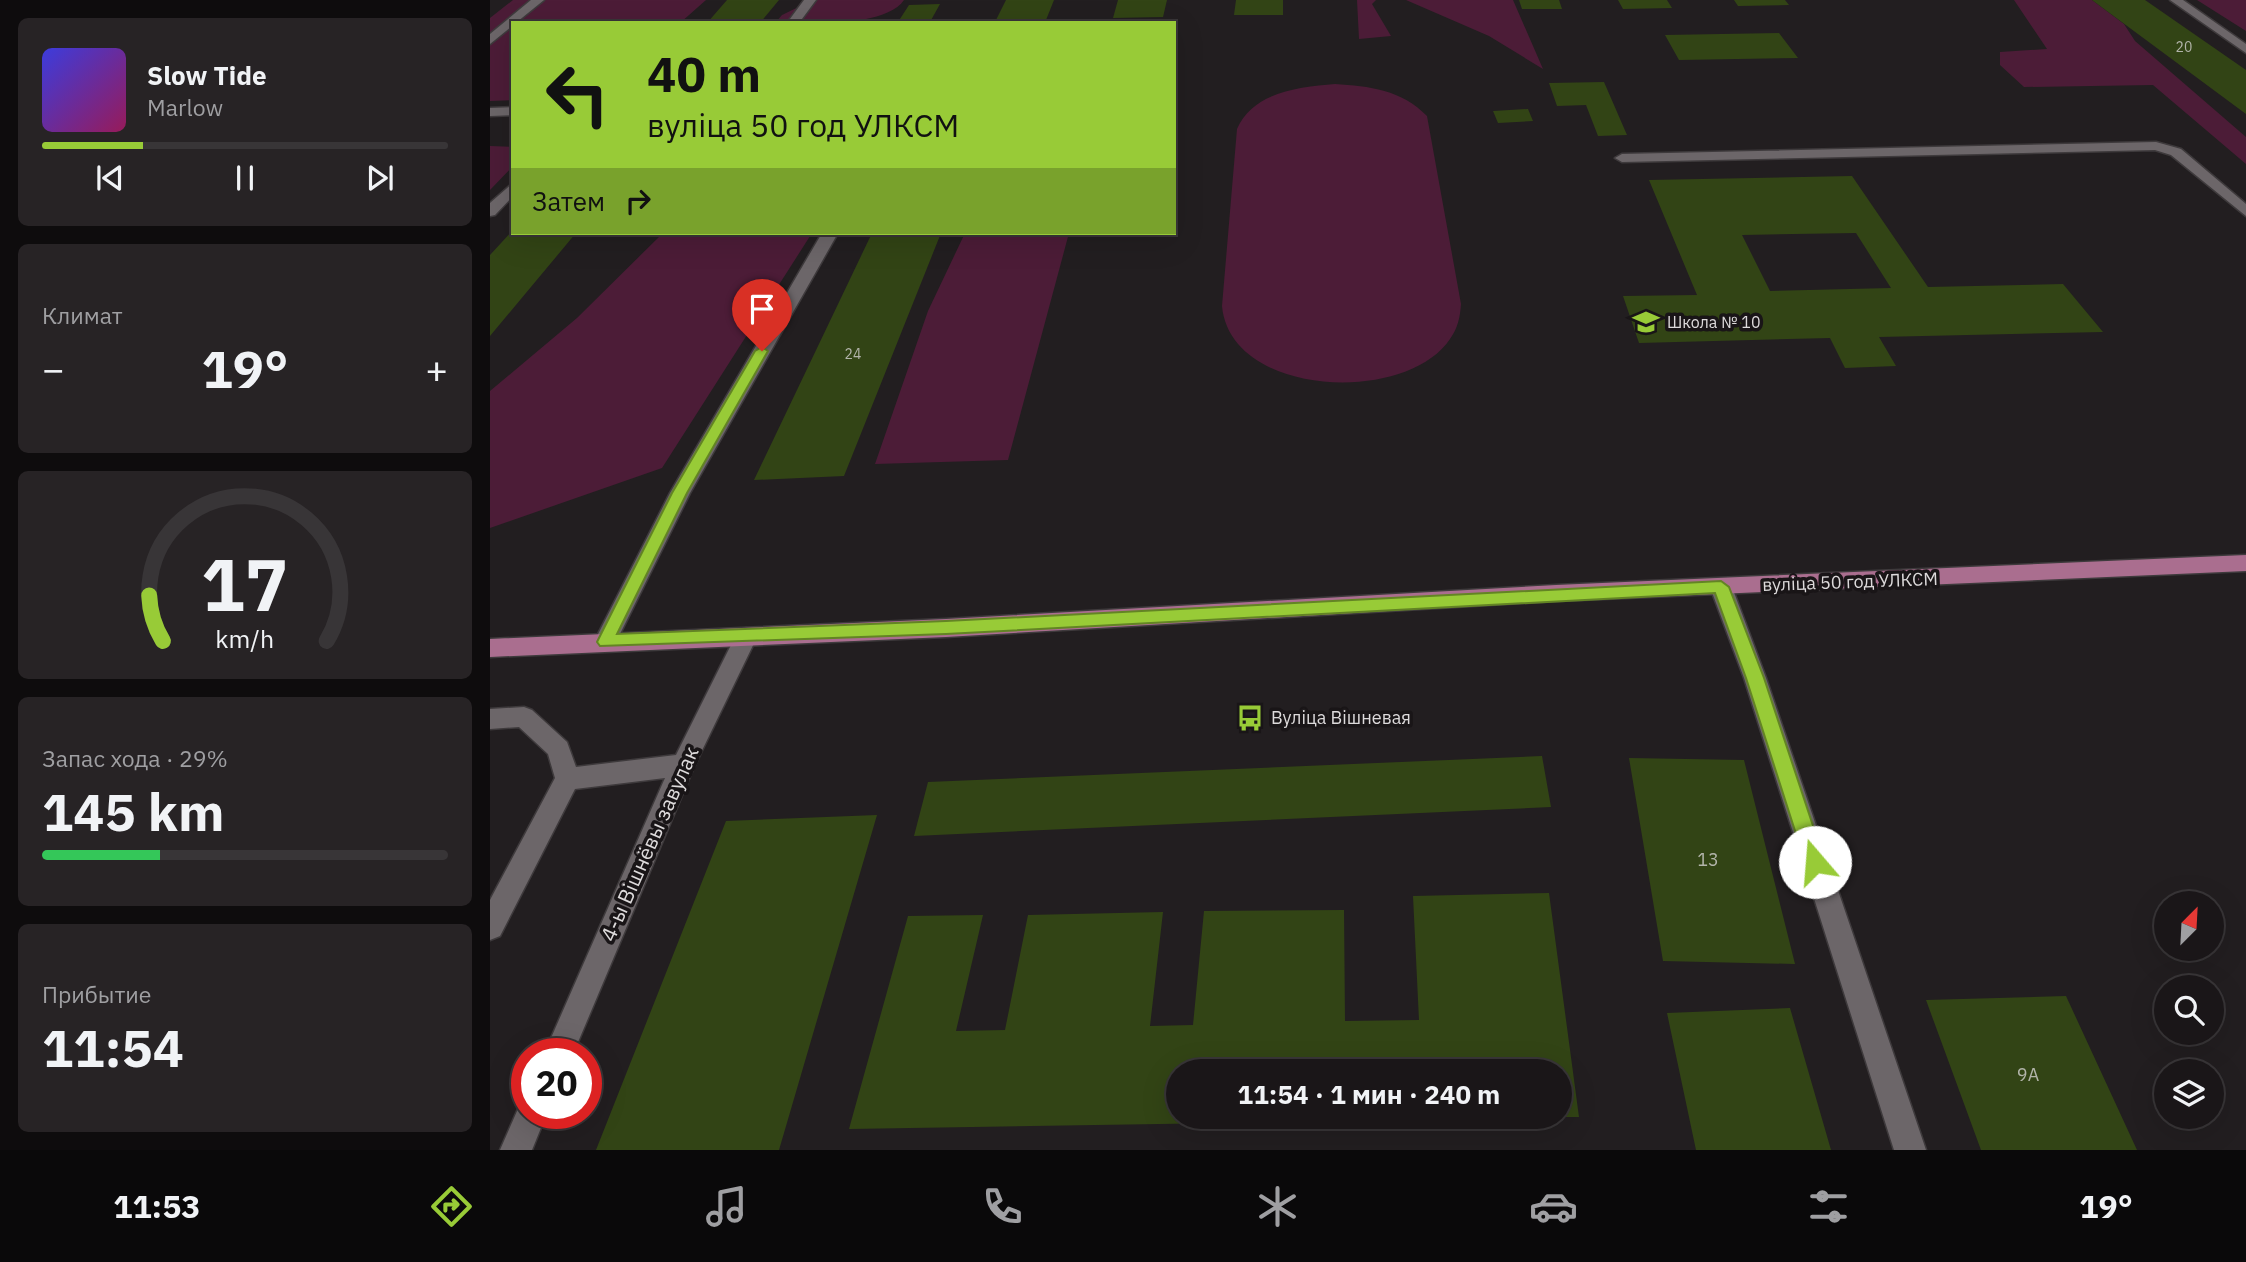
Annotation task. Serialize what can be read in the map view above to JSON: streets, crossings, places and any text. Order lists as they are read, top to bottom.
{
  "streets": {
    "main road": ["вуліца 50 год УЛКСМ"],
    "street": ["4-ы Вішнёвы завулак"]
  },
  "crossings": [
    ["вуліца 50 год УЛКСМ", "4-ы Вішнёвы завулак"]
  ],
  "places": {
    "school or university": ["Школа № 10"],
    "bus stop": ["Вуліца Вішневая"]
  },
  "house_numbers": [
    "20",
    "24",
    "13",
    "9А"
  ],
  "north": "top right",
  "page": {
    "turn": ["40 m", "вуліца 50 год УЛКСМ"],
    "song": ["Slow Tide", "Marlow"],
    "then": "Затем",
    "tile": [
      "Климат",
      ["Запас хода · 29%", "145 km"],
      ["Прибытие", "11:54"]
    ],
    "heat": ["−", "19°", "+"],
    "limit": "20",
    "trip": "11:54 · 1 мин · 240 m",
    "tabs": ["11:53", "19°"],
    "gauge": ["17", "km/h"]
  }
}
